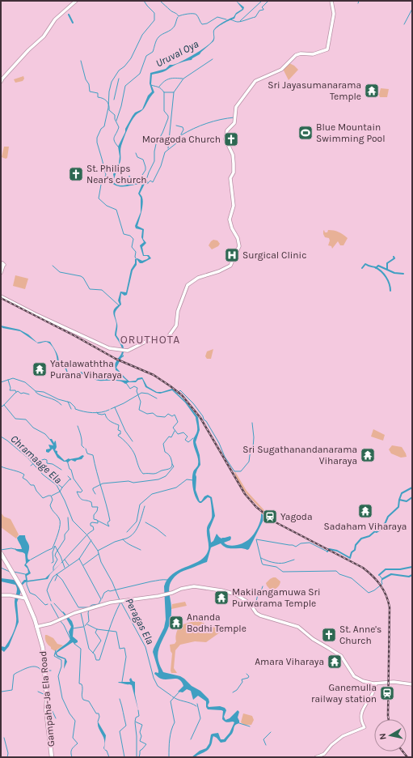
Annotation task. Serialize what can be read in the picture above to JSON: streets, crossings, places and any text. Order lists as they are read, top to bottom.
{
  "streets": {
    "highway": ["Gampaha-Ja Ela Road"]
  },
  "districts": ["ORUTHOTA"],
  "water": ["Uruval Oya", "Chramaage Ela", "Peragas Ela"],
  "places": {
    "temple": [
      "Sri Jayasumanarama Temple",
      "Yatalawaththa Purana Viharaya",
      "Sri Sugathanandanarama Viharaya",
      "Sadaham Viharaya",
      "Makilangamuwa Sri Purwarama Temple",
      "Ananda Bodhi Temple",
      "Amara Viharaya"
    ],
    "sports": ["Blue Mountain Swimming Pool"],
    "church": ["Moragoda Church", "St. Philips Near's church", "St. Anne's Church"],
    "hospital": ["Surgical Clinic"],
    "station": ["Yagoda", "Ganemulla railway station"]
  },
  "north": "left"
}
